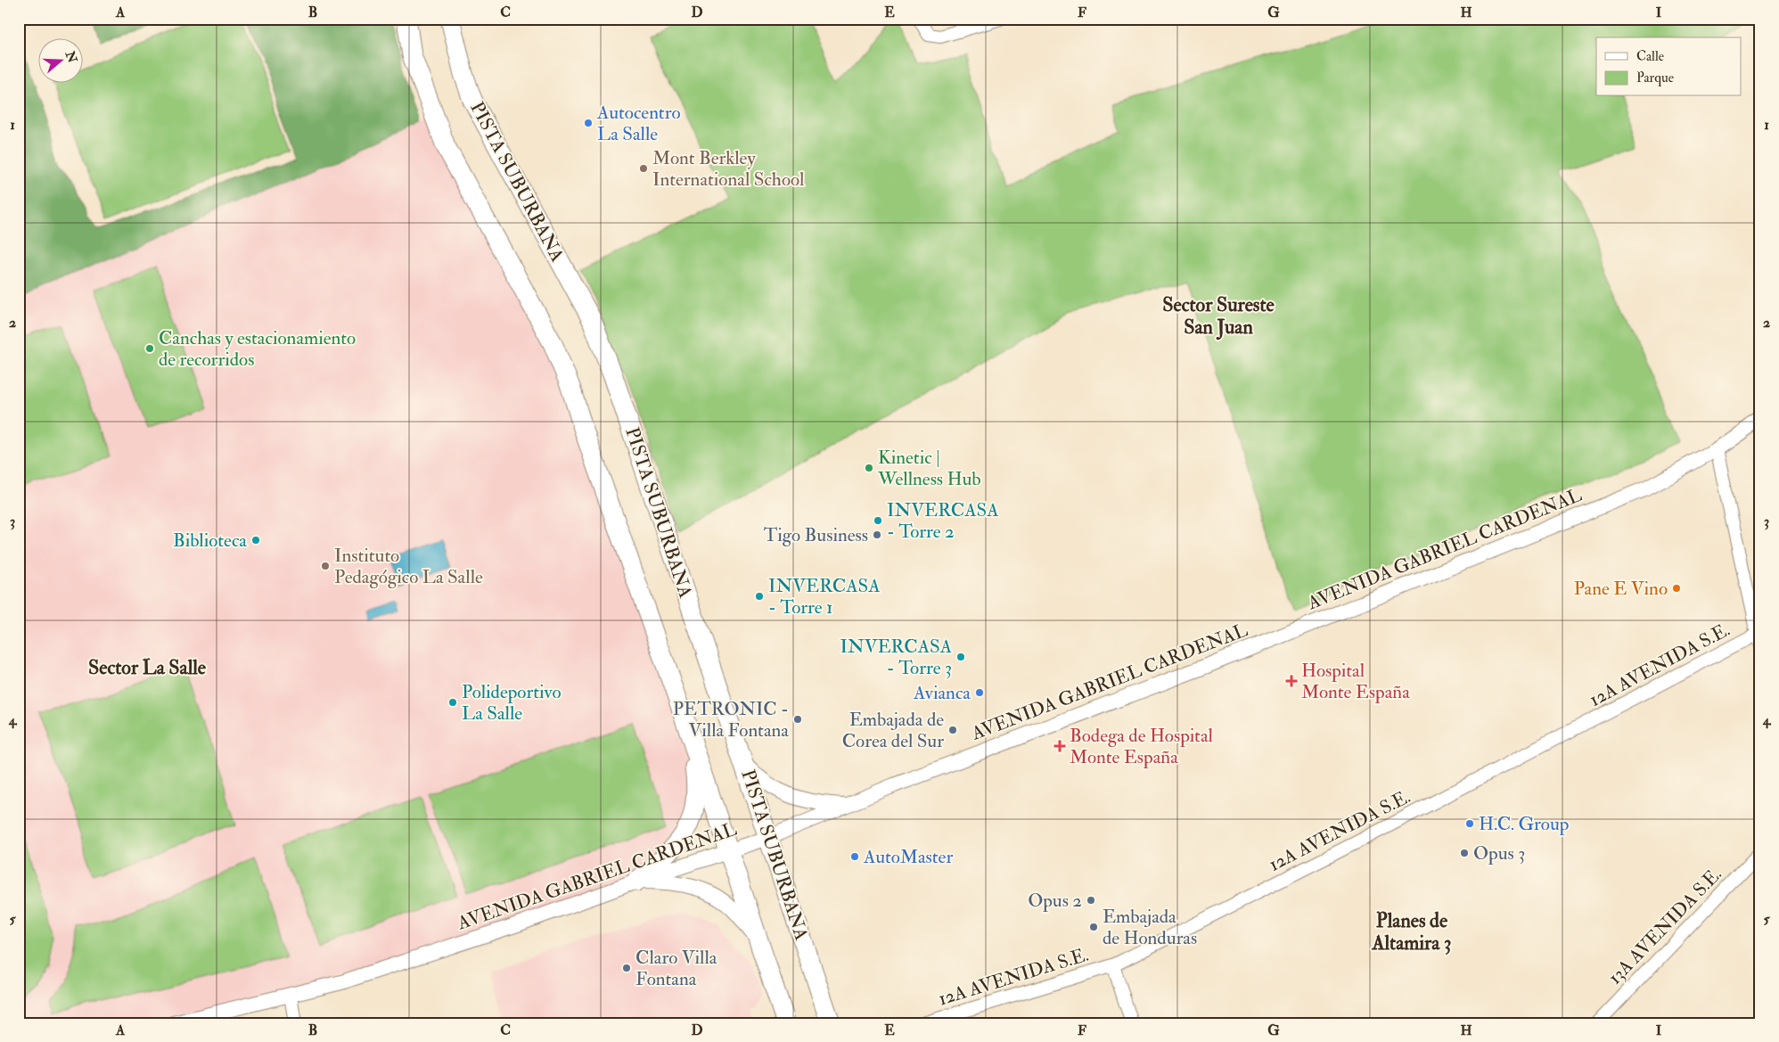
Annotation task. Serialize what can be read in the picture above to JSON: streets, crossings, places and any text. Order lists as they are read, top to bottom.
{
  "streets": {
    "main road": ["PISTA SUBURBANA"],
    "street": ["AVENIDA GABRIEL CARDENAL", "12A AVENIDA S.E.", "13A AVENIDA S.E."]
  },
  "crossings": [
    ["PISTA SUBURBANA", "AVENIDA GABRIEL CARDENAL"]
  ],
  "districts": ["Sector Sureste San Juan", "Sector La Salle", "Planes de Altamira 3"],
  "places": {
    "other": [
      "Autocentro La Salle",
      "Mont Berkley International School",
      "Canchas y estacionamiento de recorridos",
      "Kinetic | Wellness Hub",
      "INVERCASA - Torre 2",
      "Tigo Business",
      "Biblioteca",
      "Instituto Pedagógico La Salle",
      "Pane E Vino",
      "INVERCASA - Torre 1",
      "INVERCASA - Torre 3",
      "Avianca",
      "Polideportivo La Salle",
      "PETRONIC - Villa Fontana",
      "Embajada de Corea del Sur",
      "H.C. Group",
      "Opus 3",
      "AutoMaster",
      "Opus 2",
      "Embajada de Honduras",
      "Claro Villa Fontana"
    ],
    "health": ["Hospital Monte España", "Bodega de Hospital Monte España"]
  },
  "legend": ["Calle", "Parque"],
  "north": "right",
  "grid": {
    "columns": [
      "A",
      "B",
      "C",
      "D",
      "E",
      "F",
      "G",
      "H",
      "I"
    ],
    "rows": [
      "1",
      "2",
      "3",
      "4",
      "5"
    ]
  }
}
